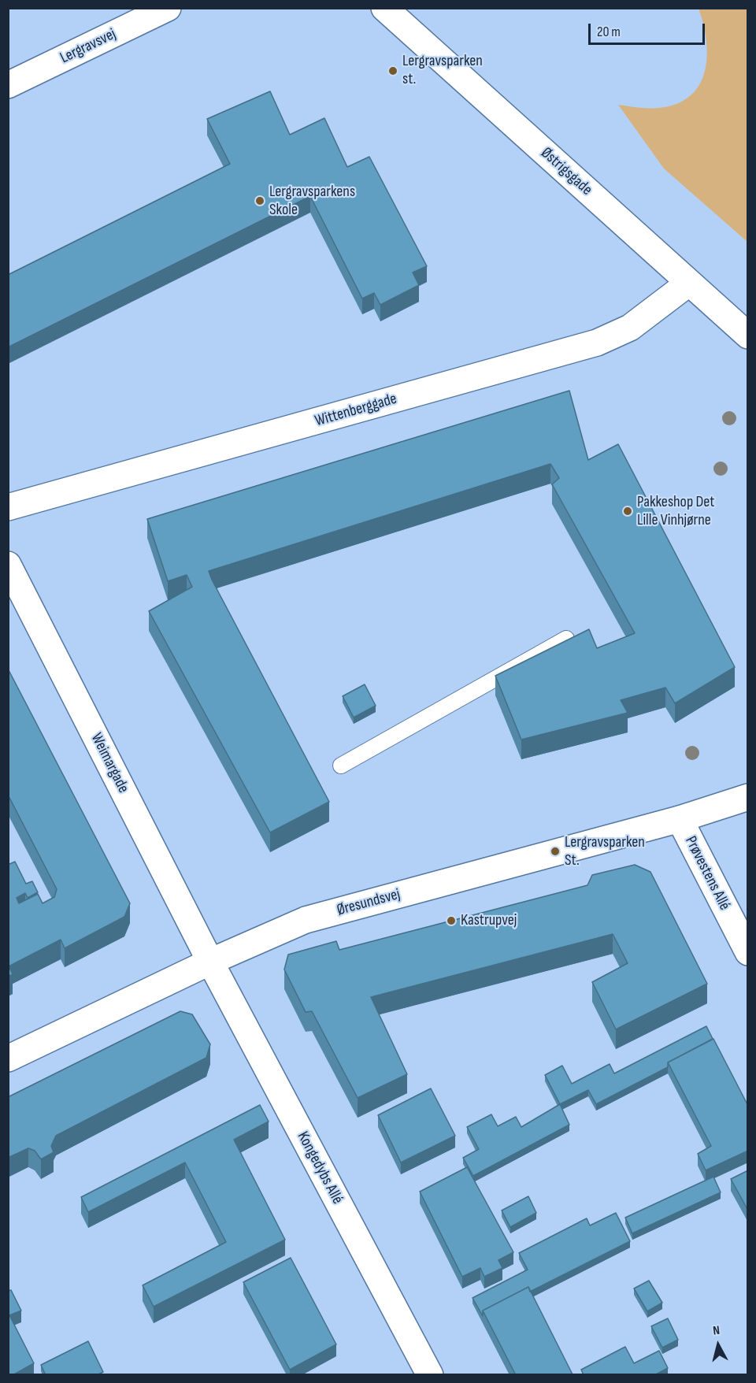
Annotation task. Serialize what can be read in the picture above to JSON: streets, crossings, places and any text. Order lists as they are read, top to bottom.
{
  "streets": {
    "street": [
      "Lergravsvej",
      "Østrigsgade",
      "Wittenberggade",
      "Weimargade",
      "Prøvestens Allé",
      "Øresundsvej",
      "Kongedybs Allé"
    ]
  },
  "crossings": [
    ["Østrigsgade", "Wittenberggade"],
    ["Weimargade", "Øresundsvej"],
    ["Weimargade", "Kongedybs Allé"],
    ["Prøvestens Allé", "Øresundsvej"],
    ["Øresundsvej", "Kongedybs Allé"]
  ],
  "places": [
    "Lergravsparken st.",
    "Lergravsparkens Skole",
    "Pakkeshop Det Lille Vinhjørne",
    "Lergravsparken St.",
    "Kastrupvej"
  ],
  "scale_bar": "20 m",
  "north": "top"
}
